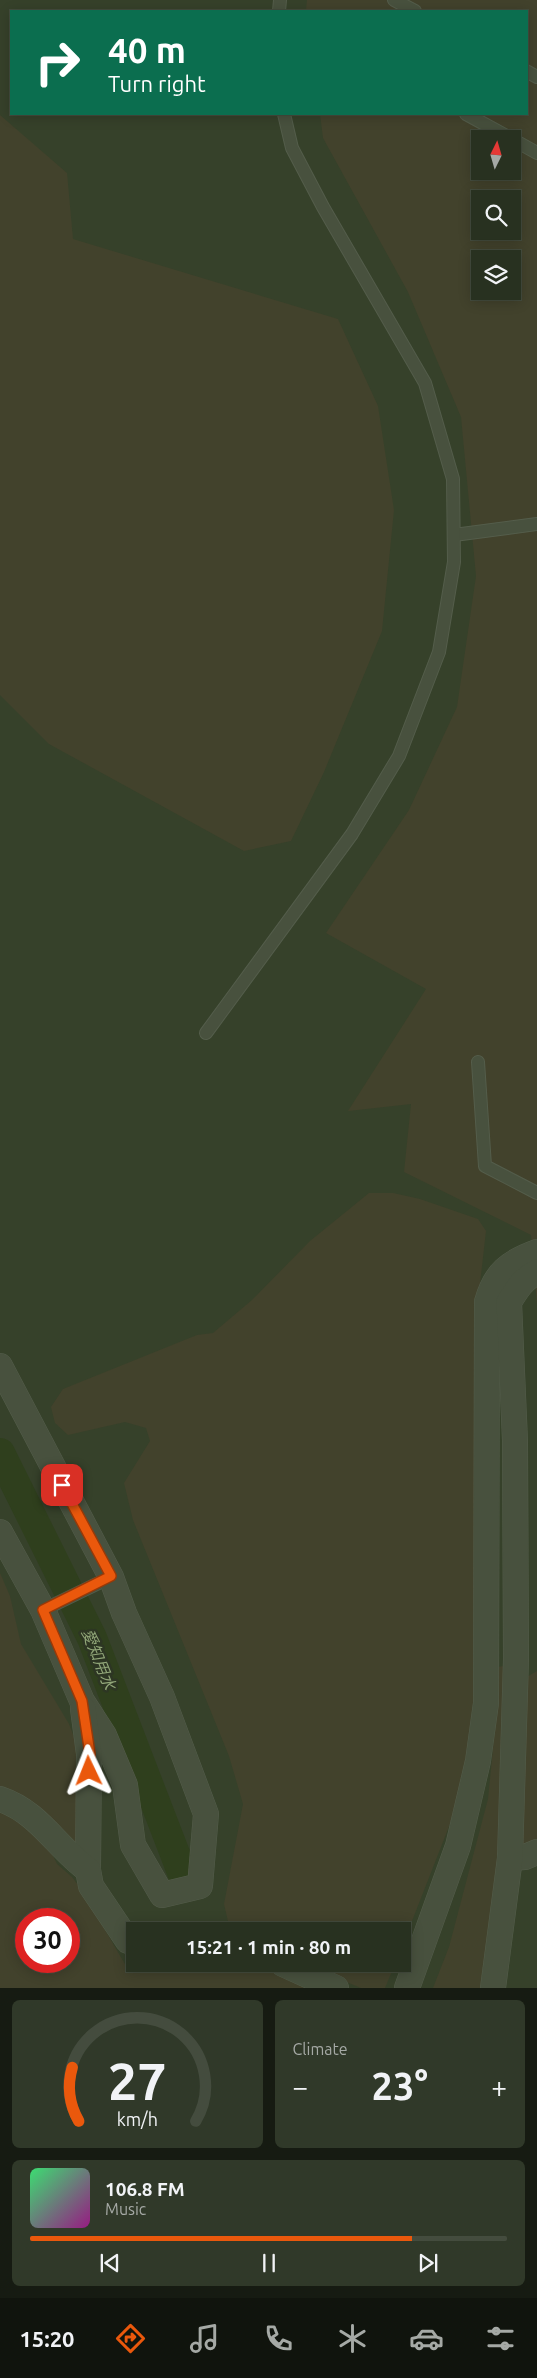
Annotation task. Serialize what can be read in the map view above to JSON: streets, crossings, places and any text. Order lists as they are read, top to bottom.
{
  "water": ["愛知用水"],
  "north": "top",
  "page": {
    "turn": ["40 m", "Turn right"],
    "limit": "30",
    "trip": "15:21 · 1 min · 80 m",
    "tile": "Climate",
    "heat": ["−", "23°", "+"],
    "song": ["106.8 FM", "Music"],
    "tabs": "15:20",
    "gauge": ["27", "km/h"]
  }
}
